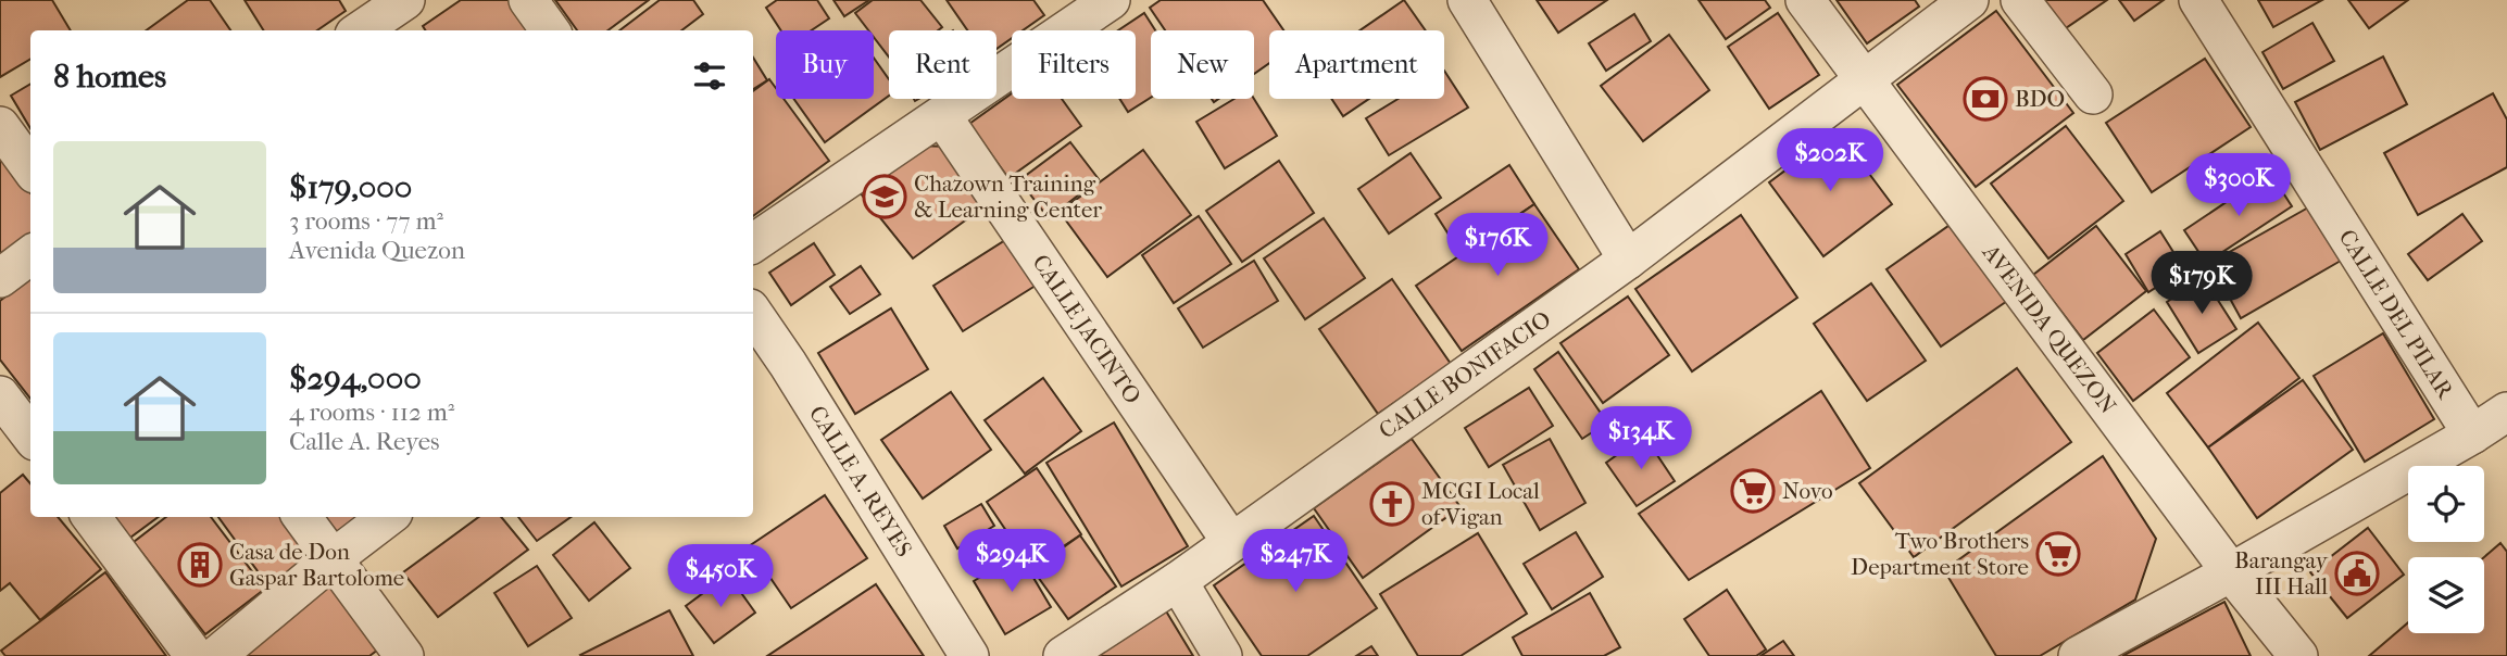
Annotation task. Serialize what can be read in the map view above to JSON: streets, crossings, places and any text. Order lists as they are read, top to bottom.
{
  "streets": {
    "street": [
      "CALLE DEL PILAR",
      "CALLE JACINTO",
      "AVENIDA QUEZON",
      "CALLE BONIFACIO",
      "CALLE A. REYES"
    ]
  },
  "crossings": [
    ["CALLE JACINTO", "CALLE BONIFACIO"],
    ["AVENIDA QUEZON", "CALLE BONIFACIO"]
  ],
  "places": {
    "bank": ["BDO"],
    "school or university": ["Chazown Training & Learning Center"],
    "supermarket": ["Novo", "Two Brothers Department Store"],
    "church": ["MCGI Local of Vigan"],
    "building": ["Casa de Don Gaspar Bartolome"],
    "public building": ["Barangay III Hall"]
  },
  "page": {
    "chip": [
      "Buy",
      "Rent",
      "Filters",
      "New",
      "Apartment"
    ],
    "heading": "8 homes",
    "list": [
      {
        "name": "$179,000",
        "note": "3 rooms · 77 m² · Avenida Quezon"
      },
      {
        "name": "$294,000",
        "note": "4 rooms · 112 m² · Calle A. Reyes"
      }
    ],
    "price": [
      "$202K",
      "$300K",
      "$176K",
      "$179K",
      "$134K",
      "$294K",
      "$247K",
      "$450K"
    ]
  }
}
